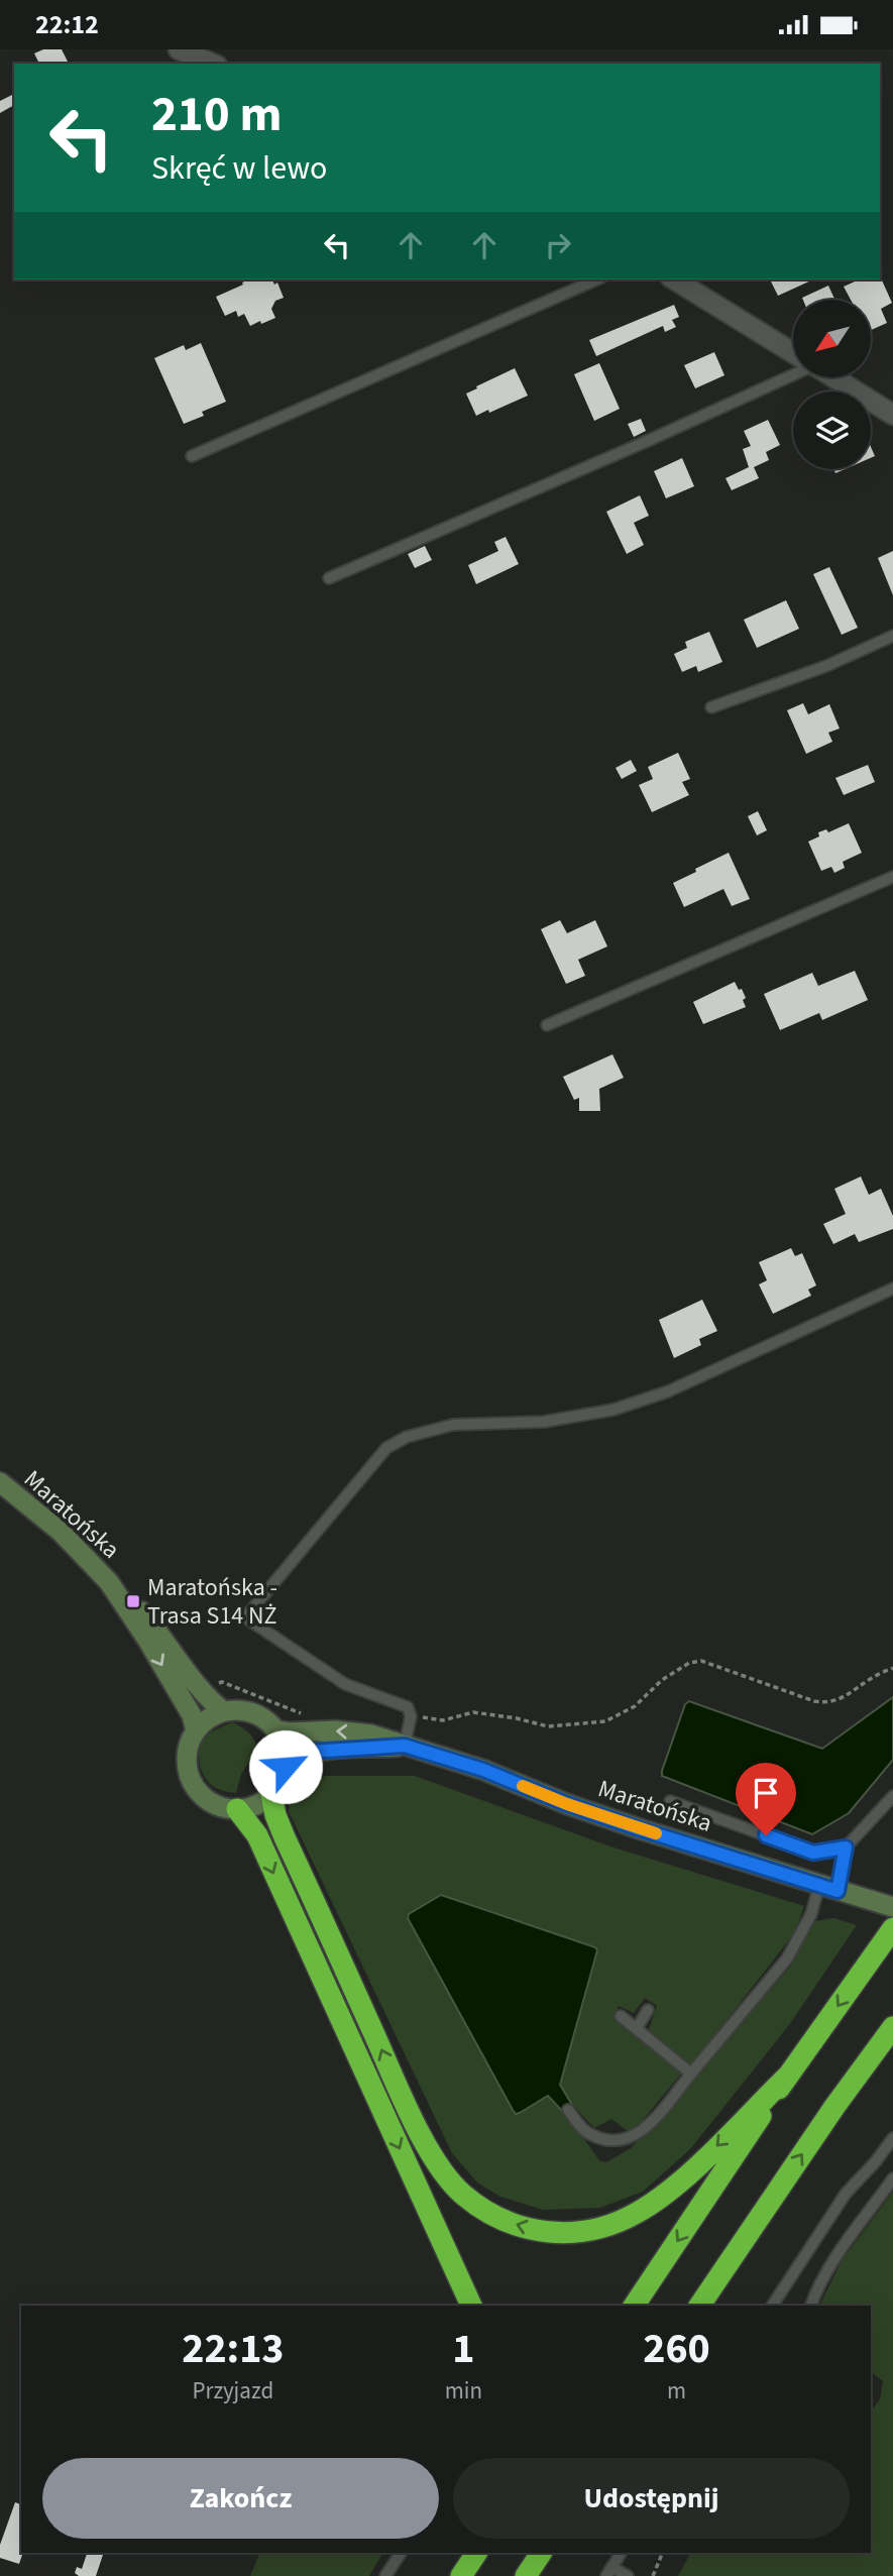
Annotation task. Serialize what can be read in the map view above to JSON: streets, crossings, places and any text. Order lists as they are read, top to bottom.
{
  "streets": {
    "main road": ["Maratońska"]
  },
  "places": {
    "transit": ["Maratońska - Trasa S14 NŻ"]
  },
  "north": "bottom left",
  "page": {
    "status": "22:12",
    "turn": ["210 m", "Skręć w lewo"],
    "eta": [
      "22:13",
      "Przyjazd",
      "1",
      "min",
      "260",
      "m"
    ],
    "buttons": ["Zakończ", "Udostępnij"]
  }
}
